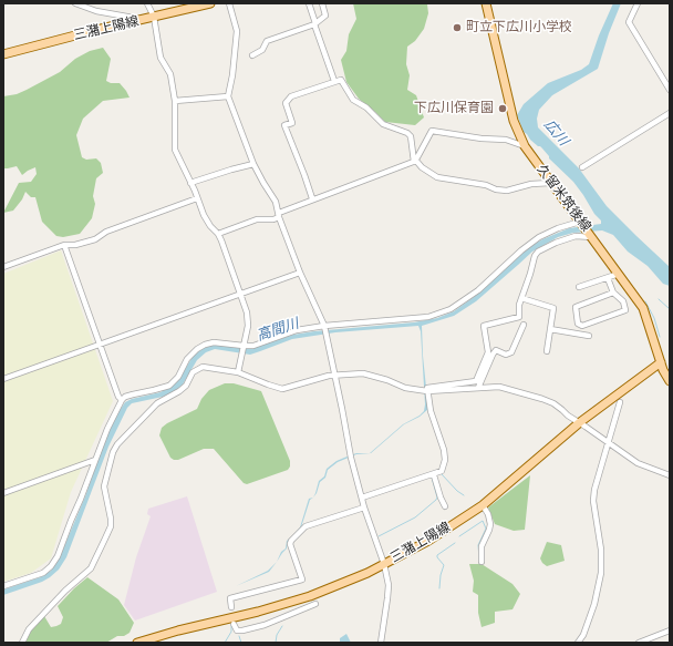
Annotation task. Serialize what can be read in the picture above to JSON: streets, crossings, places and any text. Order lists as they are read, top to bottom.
{
  "streets": {
    "main road": ["三潴上陽線", "久留米筑後線"]
  },
  "crossings": [
    ["三潴上陽線", "久留米筑後線"]
  ],
  "water": ["広川", "高間川"],
  "places": ["町立下広川小学校", "下広川保育園"]
}
